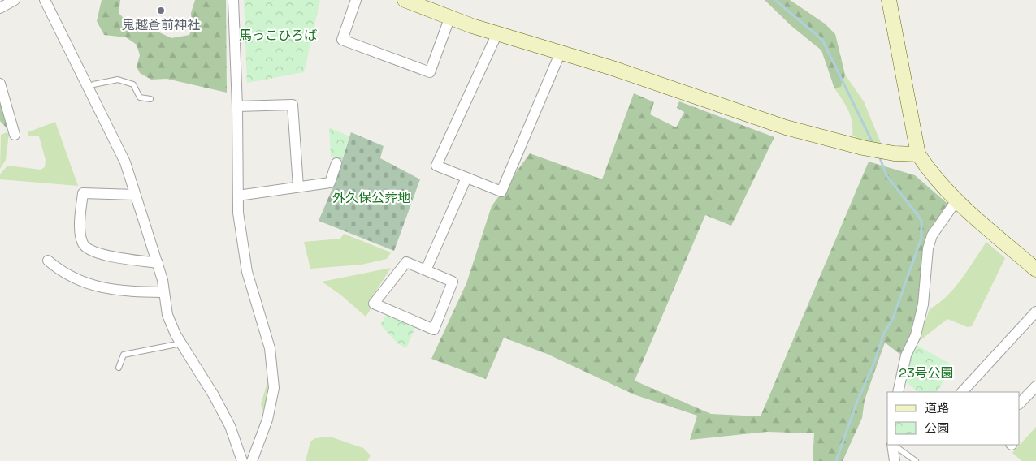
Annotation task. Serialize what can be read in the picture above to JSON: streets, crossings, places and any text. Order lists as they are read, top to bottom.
{
  "parks": ["馬っこひろば", "外久保公葬地", "23号公園"],
  "places": ["鬼越蒼前神社"],
  "legend": ["道路", "公園"]
}
